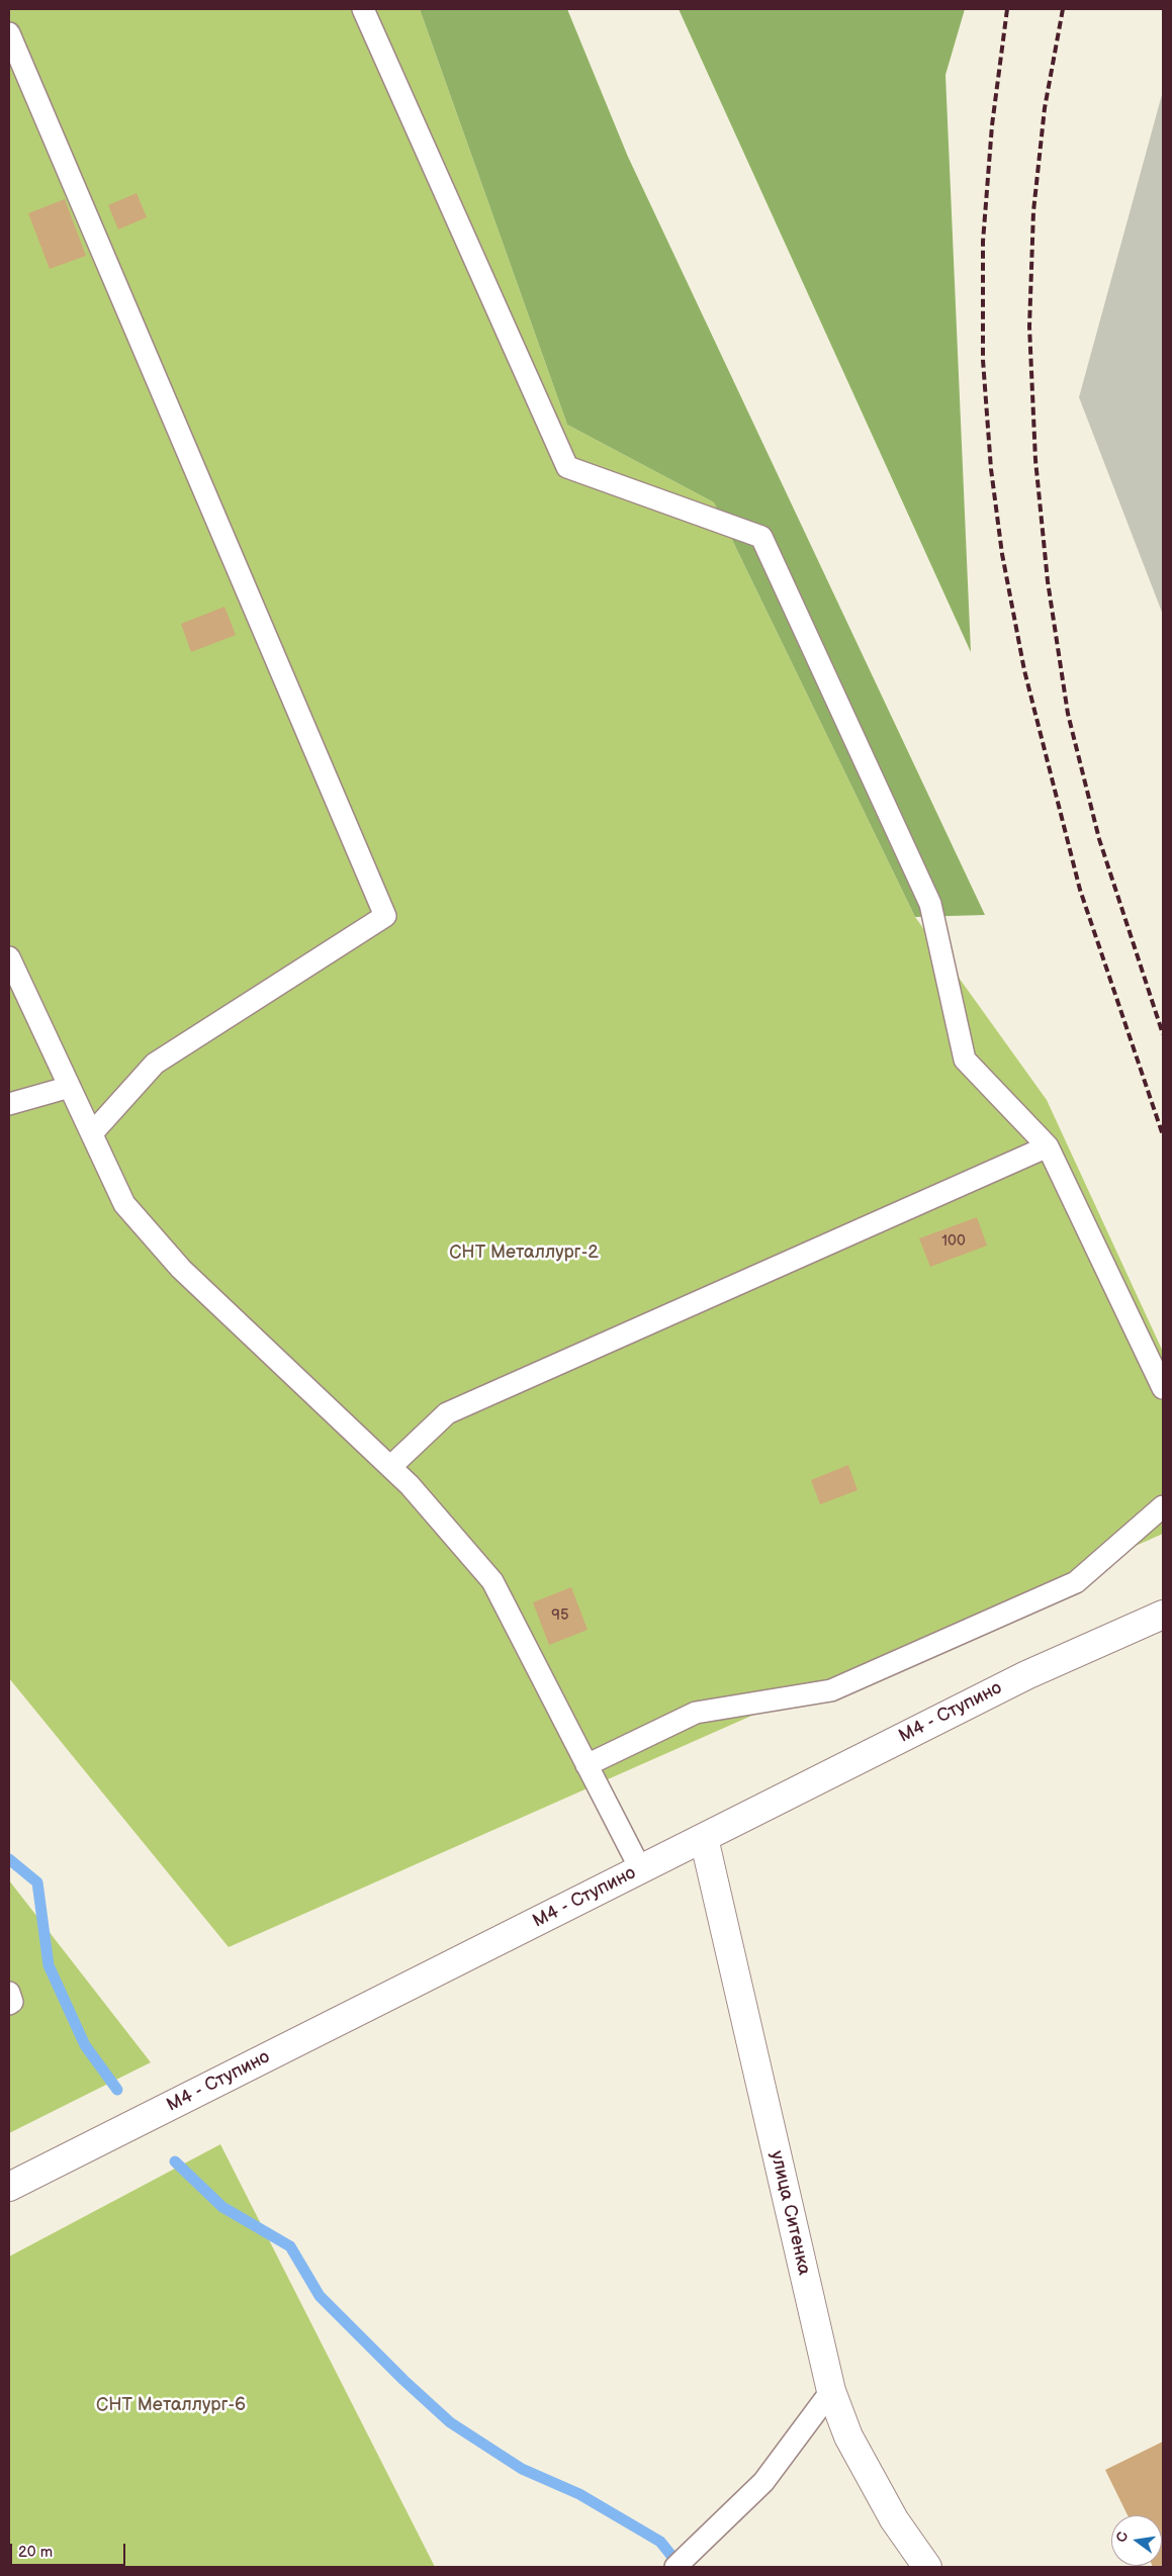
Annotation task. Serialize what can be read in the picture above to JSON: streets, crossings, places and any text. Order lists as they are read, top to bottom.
{
  "streets": {
    "main road": ["М4 - Ступино", "улица Ситенка"]
  },
  "crossings": [
    ["М4 - Ступино", "улица Ситенка"]
  ],
  "parks": ["СНТ Металлург-2", "СНТ Металлург-6"],
  "house_numbers": ["100", "95"],
  "scale_bar": "20 m",
  "north": "left"
}
